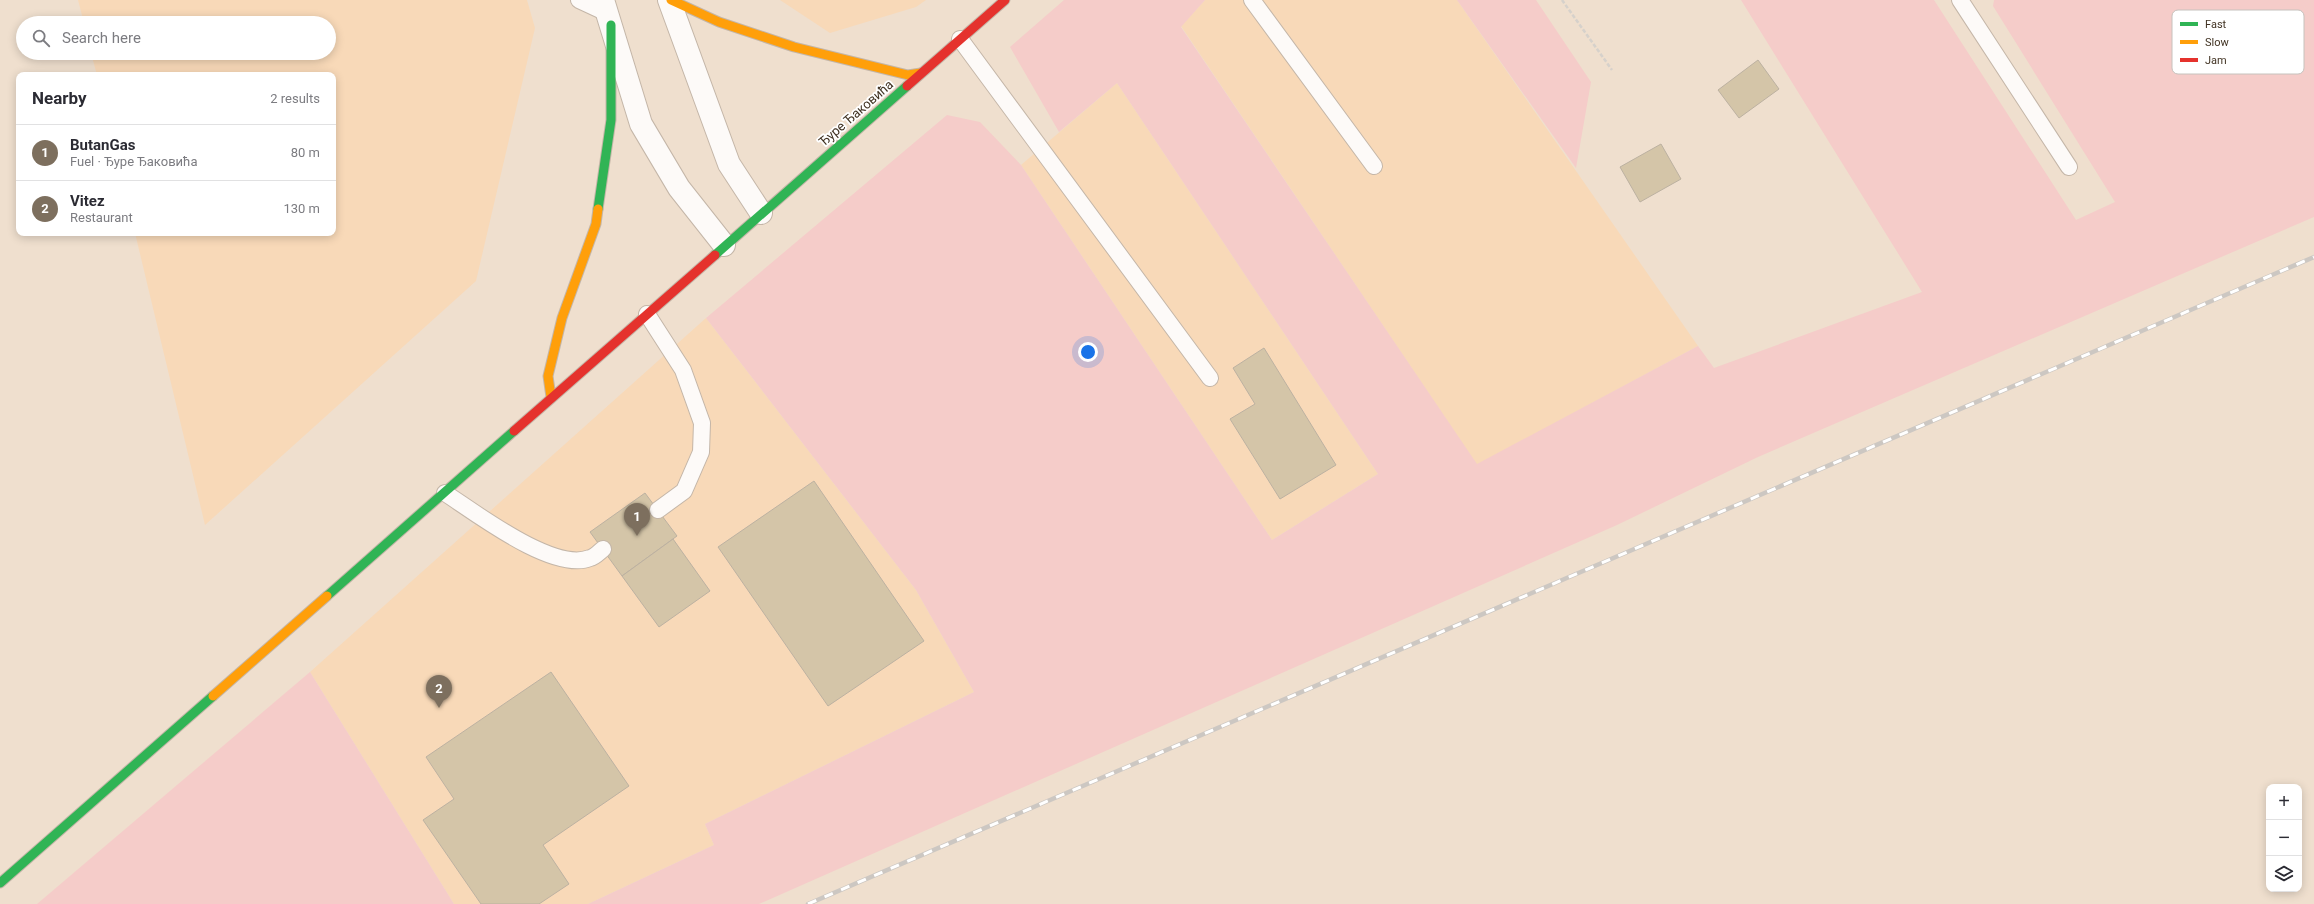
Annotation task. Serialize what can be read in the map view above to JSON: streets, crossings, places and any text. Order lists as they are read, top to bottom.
{
  "streets": {
    "street": ["Ђуре Ђаковића"]
  },
  "legend": ["Fast", "Slow", "Jam"],
  "page": {
    "search": "Search here",
    "heading": ["Nearby", "2 results"],
    "list": [
      {
        "mark": "1",
        "name": "ButanGas",
        "note": "Fuel · Ђуре Ђаковића",
        "value": "80 m"
      },
      {
        "mark": "2",
        "name": "Vitez",
        "note": "Restaurant",
        "value": "130 m"
      }
    ],
    "pins": ["1", "2"],
    "map_buttons": ["+", "−"]
  }
}
